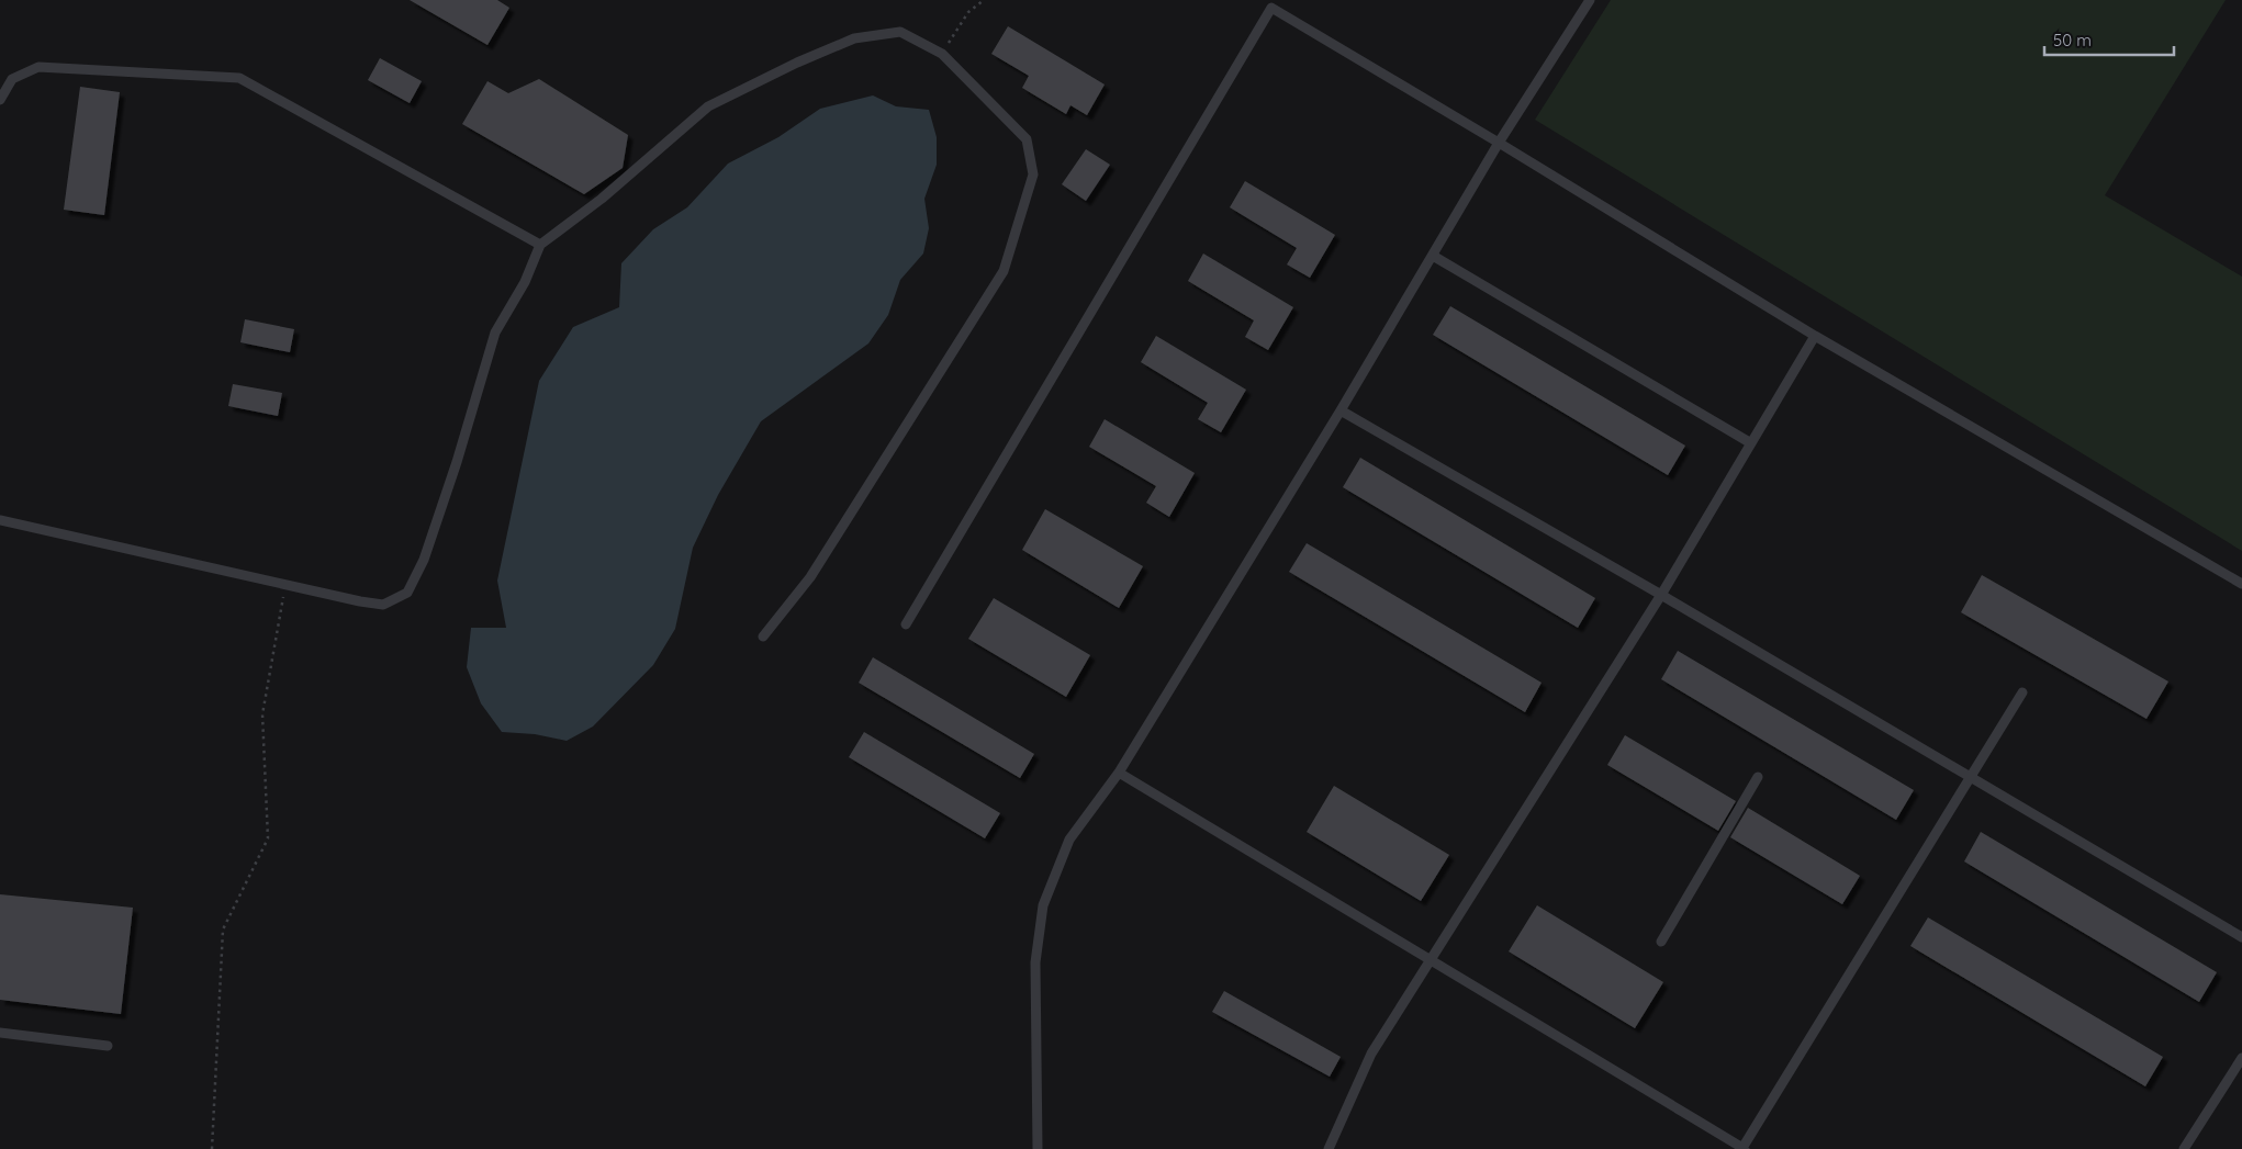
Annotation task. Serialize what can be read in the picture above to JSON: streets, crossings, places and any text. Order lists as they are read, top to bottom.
{
  "scale_bar": "50 m"
}
